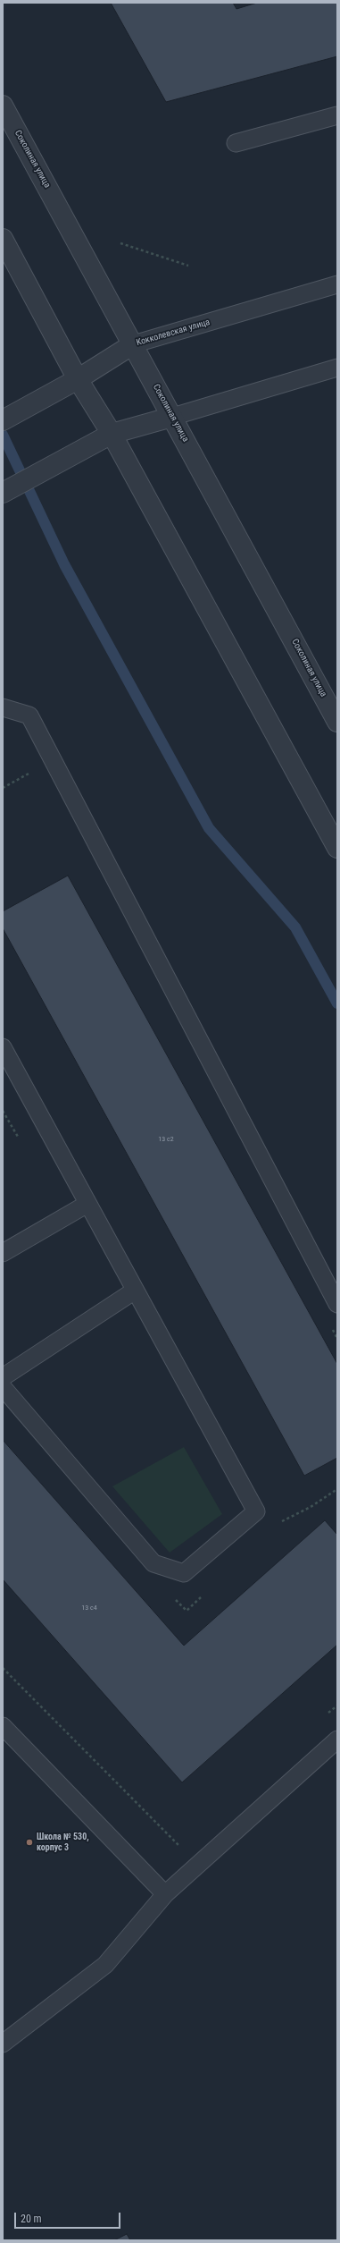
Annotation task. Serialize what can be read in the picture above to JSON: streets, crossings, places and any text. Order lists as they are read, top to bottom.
{
  "streets": {
    "street": ["Соколиная улица", "Кокколевская улица"]
  },
  "crossings": [
    ["Соколиная улица", "Кокколевская улица"]
  ],
  "places": ["Школа № 530, корпус 3"],
  "house_numbers": ["13 с2", "13 с4"],
  "scale_bar": "20 m"
}
